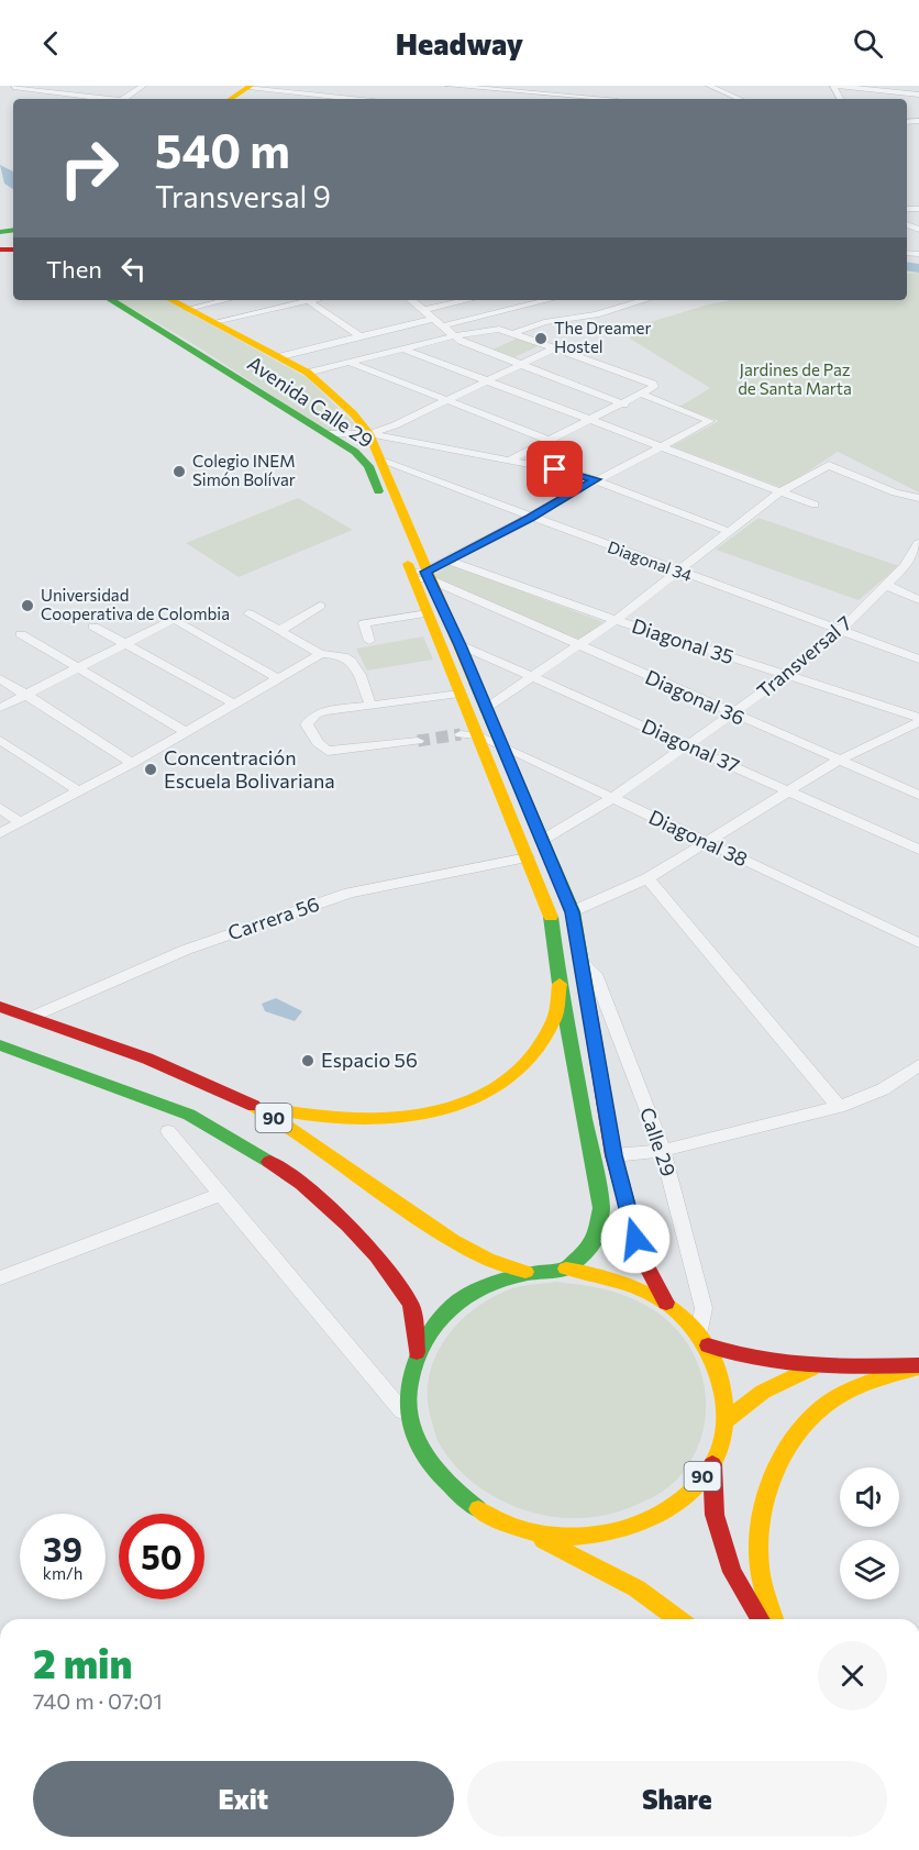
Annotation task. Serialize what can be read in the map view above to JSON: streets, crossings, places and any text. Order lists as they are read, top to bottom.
{
  "streets": {
    "main road": ["Avenida Calle 29", "90"],
    "street": [
      "Diagonal 34",
      "Diagonal 35",
      "Transversal 7",
      "Diagonal 36",
      "Diagonal 37",
      "Diagonal 38",
      "Carrera 56",
      "Calle 29"
    ]
  },
  "crossings": [
    ["Avenida Calle 29", "Diagonal 34"],
    ["Avenida Calle 29", "Transversal 7"],
    ["Avenida Calle 29", "Diagonal 36"],
    ["Avenida Calle 29", "Diagonal 37"],
    ["Avenida Calle 29", "Diagonal 38"],
    ["Avenida Calle 29", "Carrera 56"],
    ["Avenida Calle 29", "90"],
    ["Avenida Calle 29", "Calle 29"],
    ["Diagonal 34", "Transversal 7"],
    ["Diagonal 35", "Transversal 7"],
    ["Transversal 7", "Diagonal 36"],
    ["Transversal 7", "Diagonal 37"],
    ["Transversal 7", "Diagonal 38"],
    ["Carrera 56", "90"],
    ["90", "Calle 29"]
  ],
  "parks": ["Jardines de Paz de Santa Marta"],
  "places": [
    "The Dreamer Hostel",
    "Colegio INEM Simón Bolívar",
    "Universidad Cooperativa de Colombia",
    "Concentración Escuela Bolivariana",
    "Espacio 56"
  ],
  "page": {
    "header": "Headway",
    "turn": ["540 m", "Transversal 9"],
    "then": "Then",
    "speed": "39 km/h",
    "limit": "50",
    "heading": ["2 min", "740 m · 07:01"],
    "buttons": ["Exit", "Share"]
  }
}
